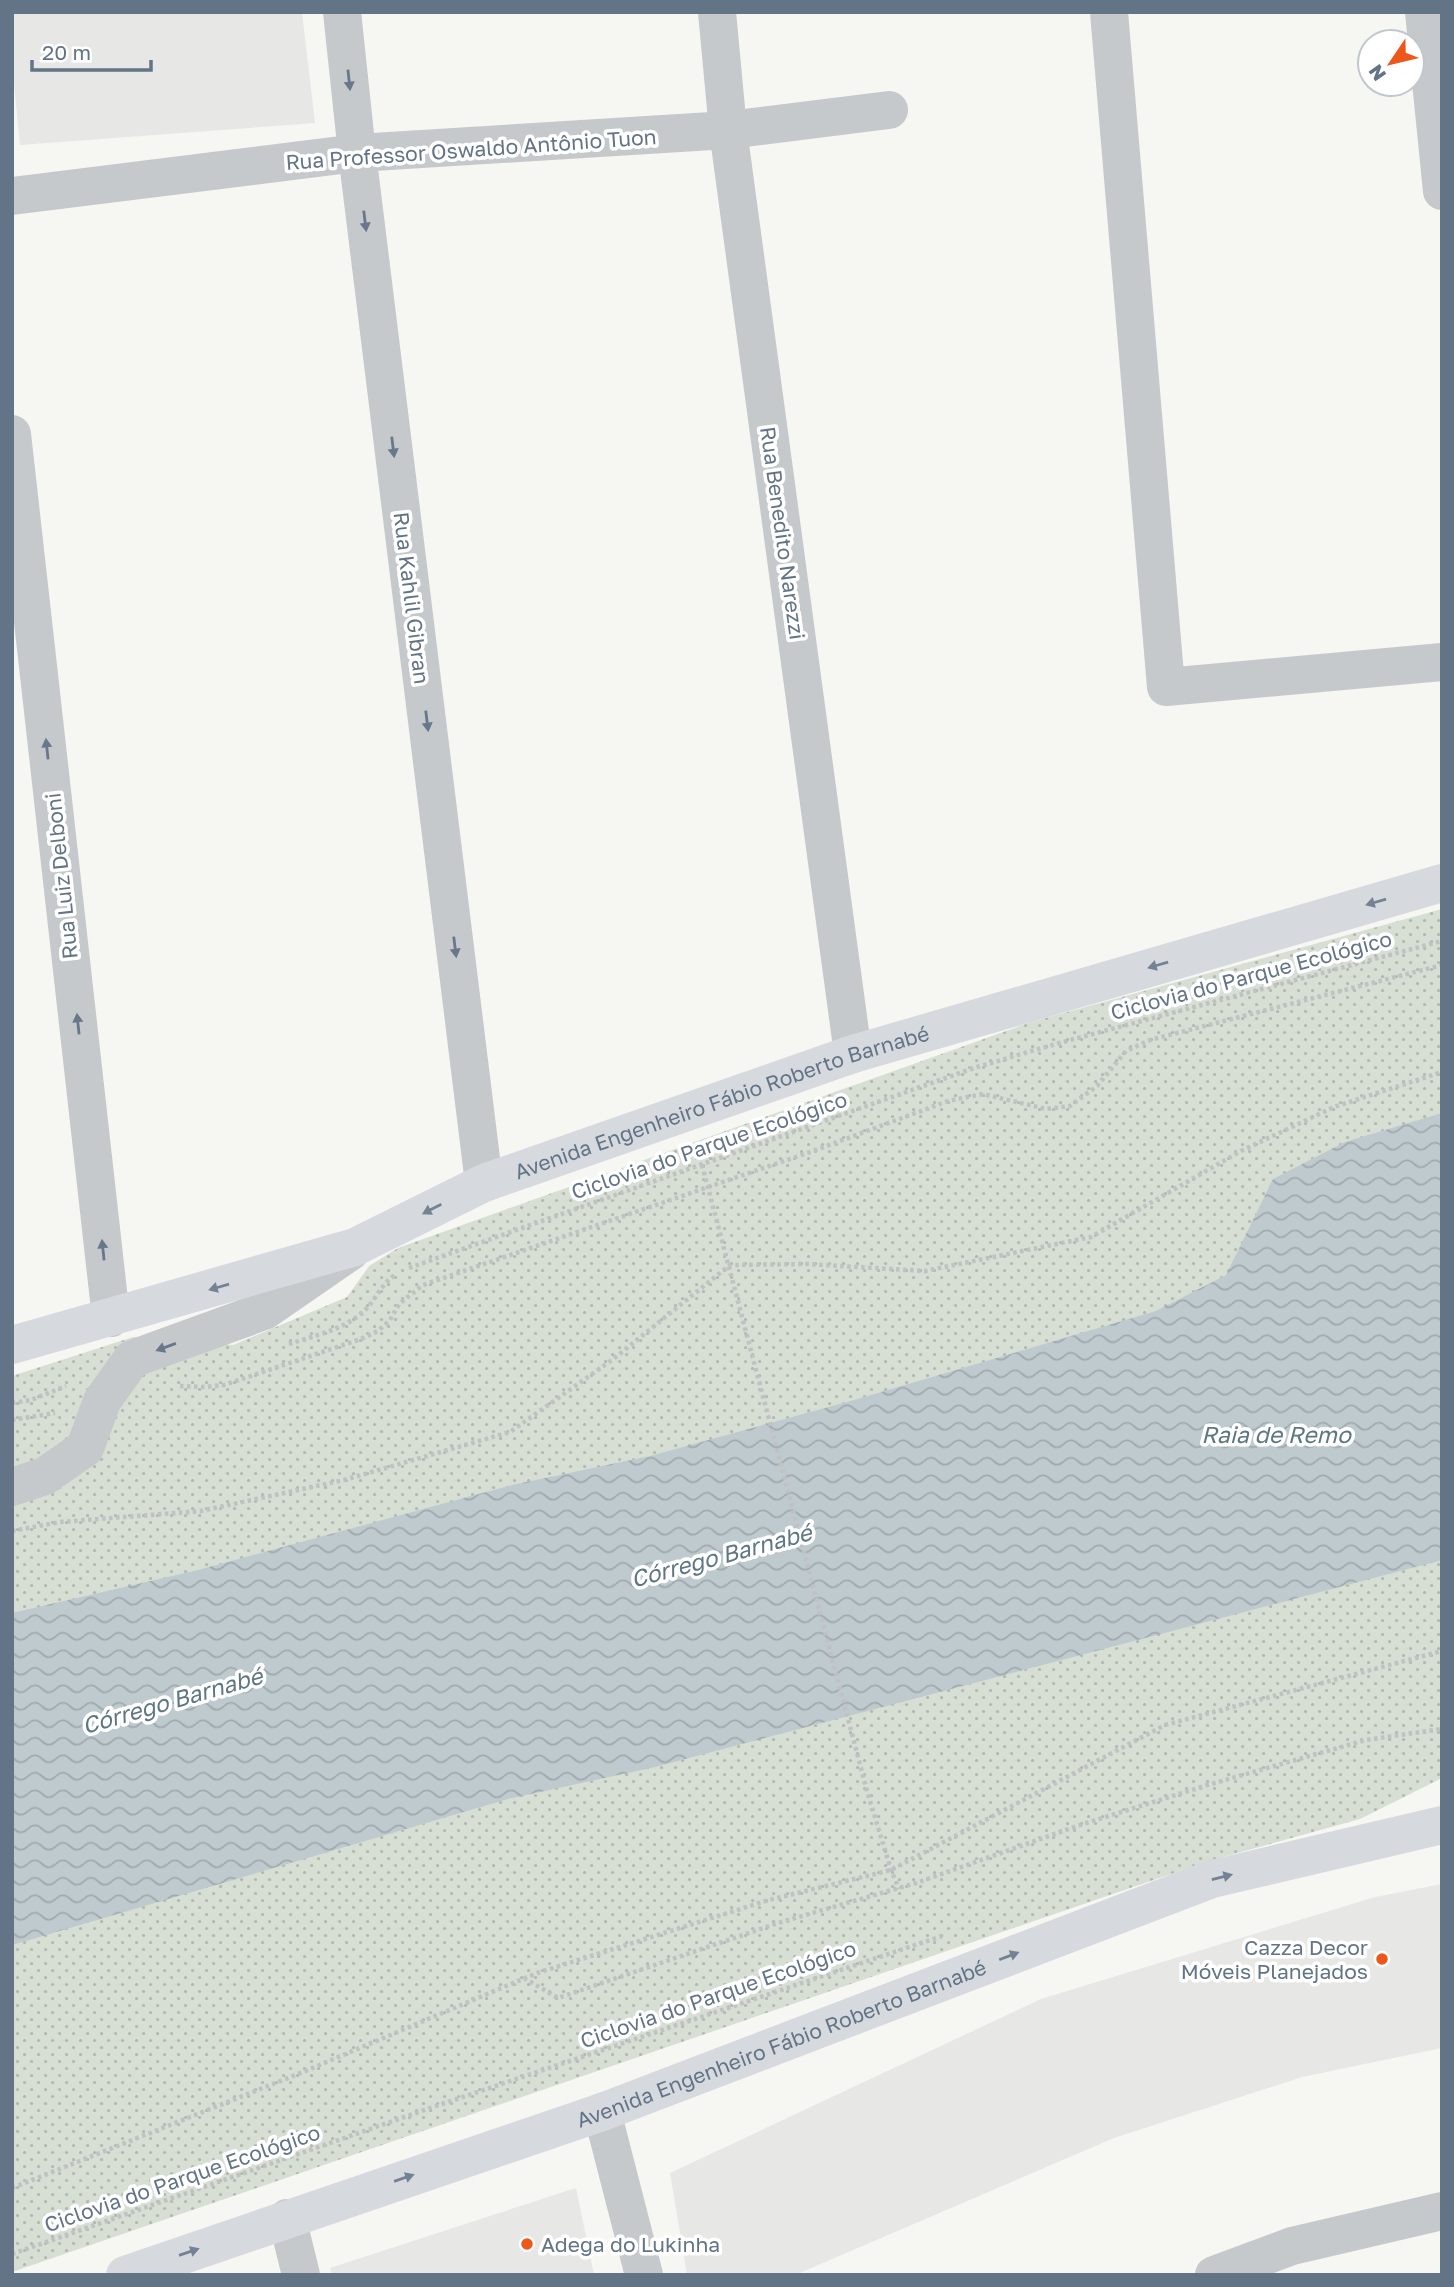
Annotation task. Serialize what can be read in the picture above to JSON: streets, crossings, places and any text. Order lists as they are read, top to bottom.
{
  "streets": {
    "main road": ["Avenida Engenheiro Fábio Roberto Barnabé"],
    "street": [
      "Rua Professor Oswaldo Antônio Tuon",
      "Rua Benedito Narezzi",
      "Rua Kahlil Gibran",
      "Rua Luiz Delboni"
    ],
    "path": ["Ciclovia do Parque Ecológico"]
  },
  "crossings": [
    ["Rua Professor Oswaldo Antônio Tuon", "Rua Benedito Narezzi"],
    ["Rua Professor Oswaldo Antônio Tuon", "Rua Kahlil Gibran"],
    ["Rua Benedito Narezzi", "Avenida Engenheiro Fábio Roberto Barnabé"],
    ["Rua Kahlil Gibran", "Avenida Engenheiro Fábio Roberto Barnabé"],
    ["Rua Luiz Delboni", "Avenida Engenheiro Fábio Roberto Barnabé"]
  ],
  "one_way": ["Rua Kahlil Gibran", "Rua Luiz Delboni"],
  "water": ["Raia de Remo", "Córrego Barnabé"],
  "places": ["Cazza Decor Móveis Planejados", "Adega do Lukinha"],
  "scale_bar": "20 m",
  "north": "bottom left"
}
